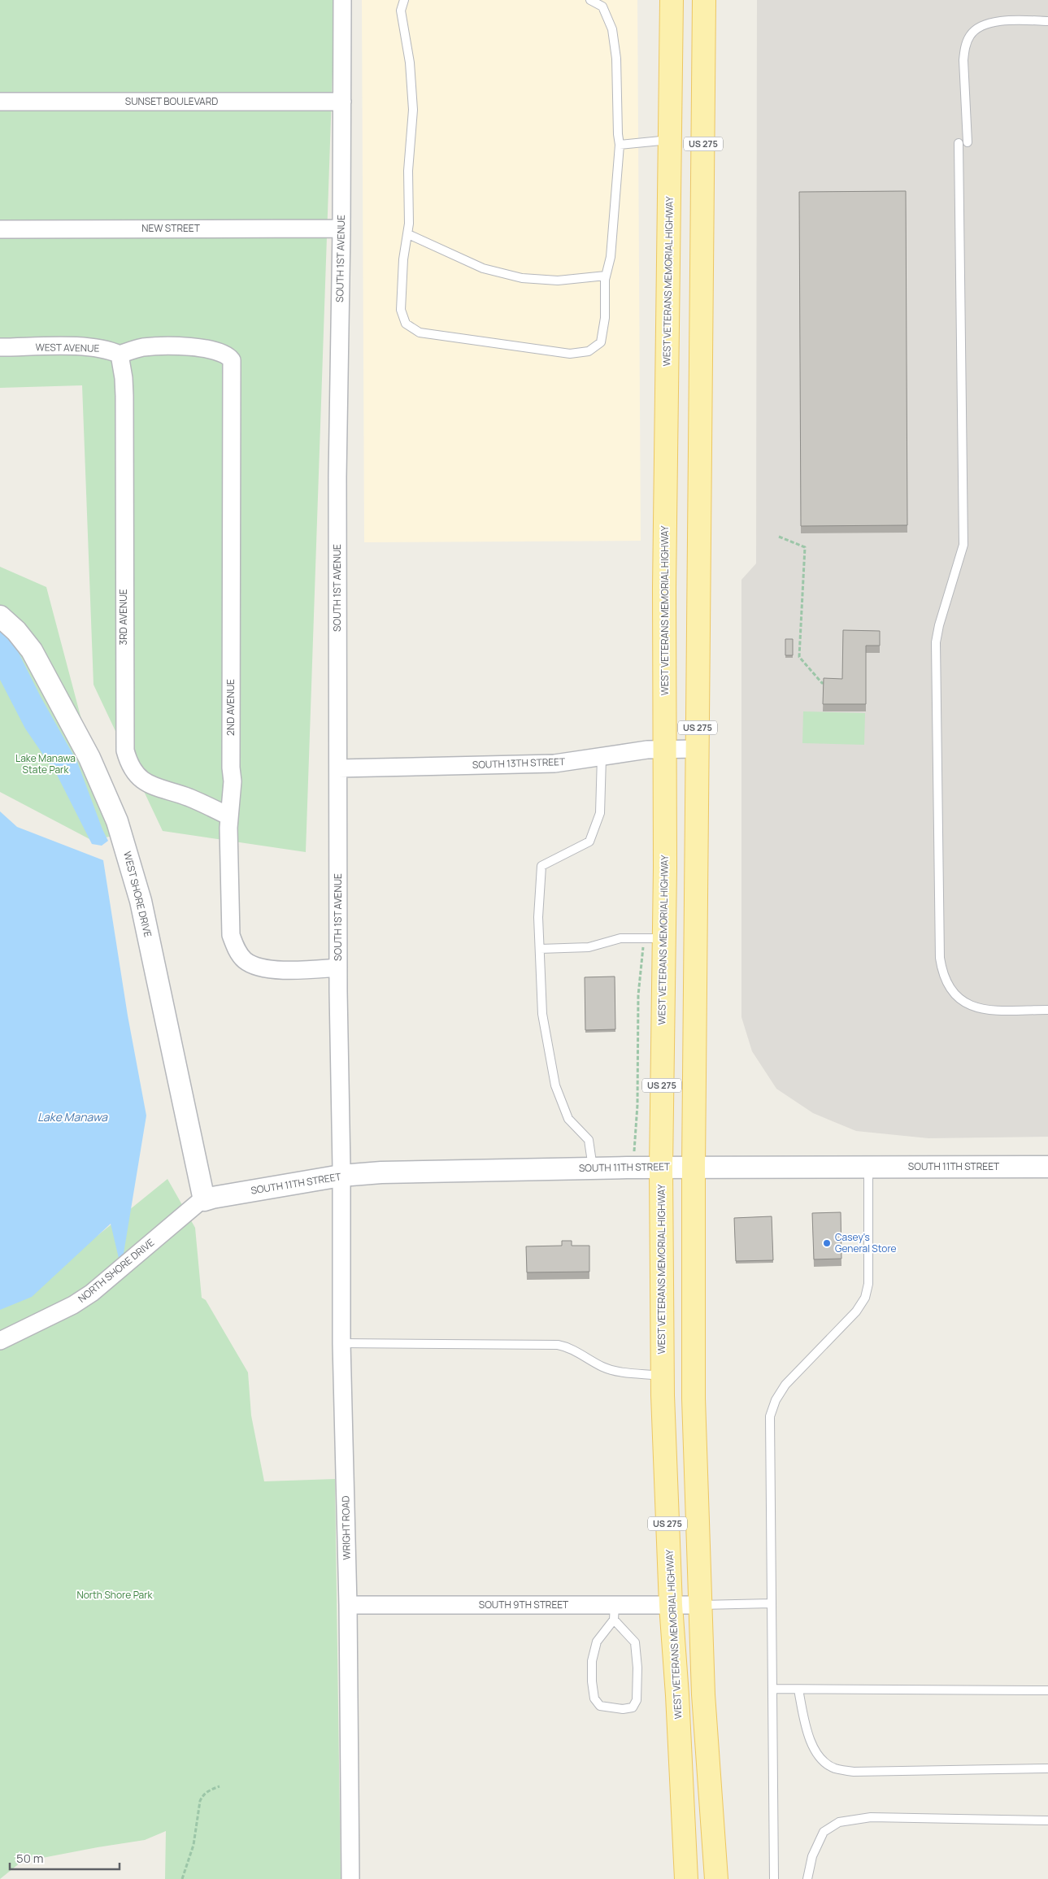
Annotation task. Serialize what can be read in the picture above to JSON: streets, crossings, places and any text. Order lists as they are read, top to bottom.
{
  "streets": {
    "main road": ["US 275", "WEST VETERANS MEMORIAL HIGHWAY"],
    "street": [
      "SUNSET BOULEVARD",
      "NEW STREET",
      "SOUTH 1ST AVENUE",
      "WEST AVENUE",
      "3RD AVENUE",
      "2ND AVENUE",
      "SOUTH 13TH STREET",
      "WEST SHORE DRIVE",
      "SOUTH 11TH STREET",
      "NORTH SHORE DRIVE",
      "WRIGHT ROAD",
      "SOUTH 9TH STREET"
    ]
  },
  "crossings": [
    ["SUNSET BOULEVARD", "SOUTH 1ST AVENUE"],
    ["US 275", "SOUTH 13TH STREET"],
    ["US 275", "SOUTH 11TH STREET"],
    ["US 275", "SOUTH 9TH STREET"],
    ["NEW STREET", "SOUTH 1ST AVENUE"],
    ["SOUTH 1ST AVENUE", "2ND AVENUE"],
    ["SOUTH 1ST AVENUE", "SOUTH 13TH STREET"],
    ["SOUTH 1ST AVENUE", "SOUTH 11TH STREET"],
    ["SOUTH 1ST AVENUE", "WRIGHT ROAD"],
    ["WEST VETERANS MEMORIAL HIGHWAY", "SOUTH 13TH STREET"],
    ["WEST VETERANS MEMORIAL HIGHWAY", "SOUTH 11TH STREET"],
    ["WEST VETERANS MEMORIAL HIGHWAY", "SOUTH 9TH STREET"],
    ["WEST AVENUE", "3RD AVENUE"],
    ["WEST AVENUE", "2ND AVENUE"],
    ["3RD AVENUE", "2ND AVENUE"],
    ["WEST SHORE DRIVE", "SOUTH 11TH STREET"],
    ["WEST SHORE DRIVE", "NORTH SHORE DRIVE"],
    ["SOUTH 11TH STREET", "NORTH SHORE DRIVE"],
    ["SOUTH 11TH STREET", "WRIGHT ROAD"],
    ["WRIGHT ROAD", "SOUTH 9TH STREET"]
  ],
  "water": ["Lake Manawa"],
  "parks": ["Lake Manawa State Park", "North Shore Park"],
  "places": ["Casey's General Store"],
  "scale_bar": "50 m"
}
